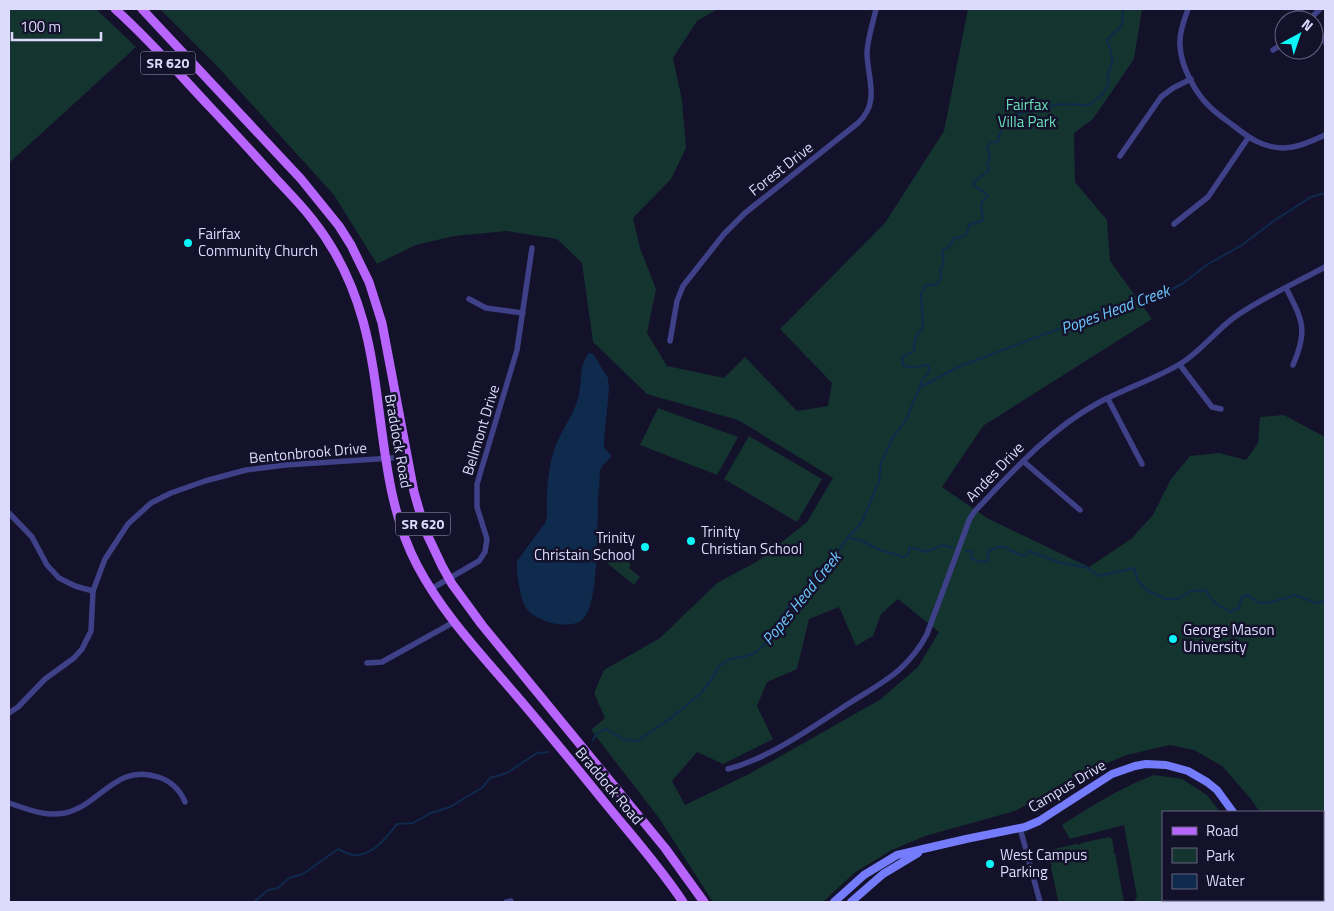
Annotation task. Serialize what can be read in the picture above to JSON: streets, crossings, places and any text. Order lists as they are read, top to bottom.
{
  "streets": {
    "main road": ["SR 620", "Braddock Road"],
    "street": [
      "Forest Drive",
      "Bellmont Drive",
      "Bentonbrook Drive",
      "Andes Drive",
      "Campus Drive"
    ]
  },
  "crossings": [
    ["Bellmont Drive", "Braddock Road"],
    ["Braddock Road", "Bentonbrook Drive"]
  ],
  "water": ["Popes Head Creek"],
  "parks": ["Fairfax Villa Park"],
  "places": [
    "Fairfax Community Church",
    "Trinity Christian School",
    "Trinity Christain School",
    "George Mason University",
    "West Campus Parking"
  ],
  "legend": ["Road", "Park", "Water"],
  "scale_bar": "100 m",
  "north": "top right"
}
